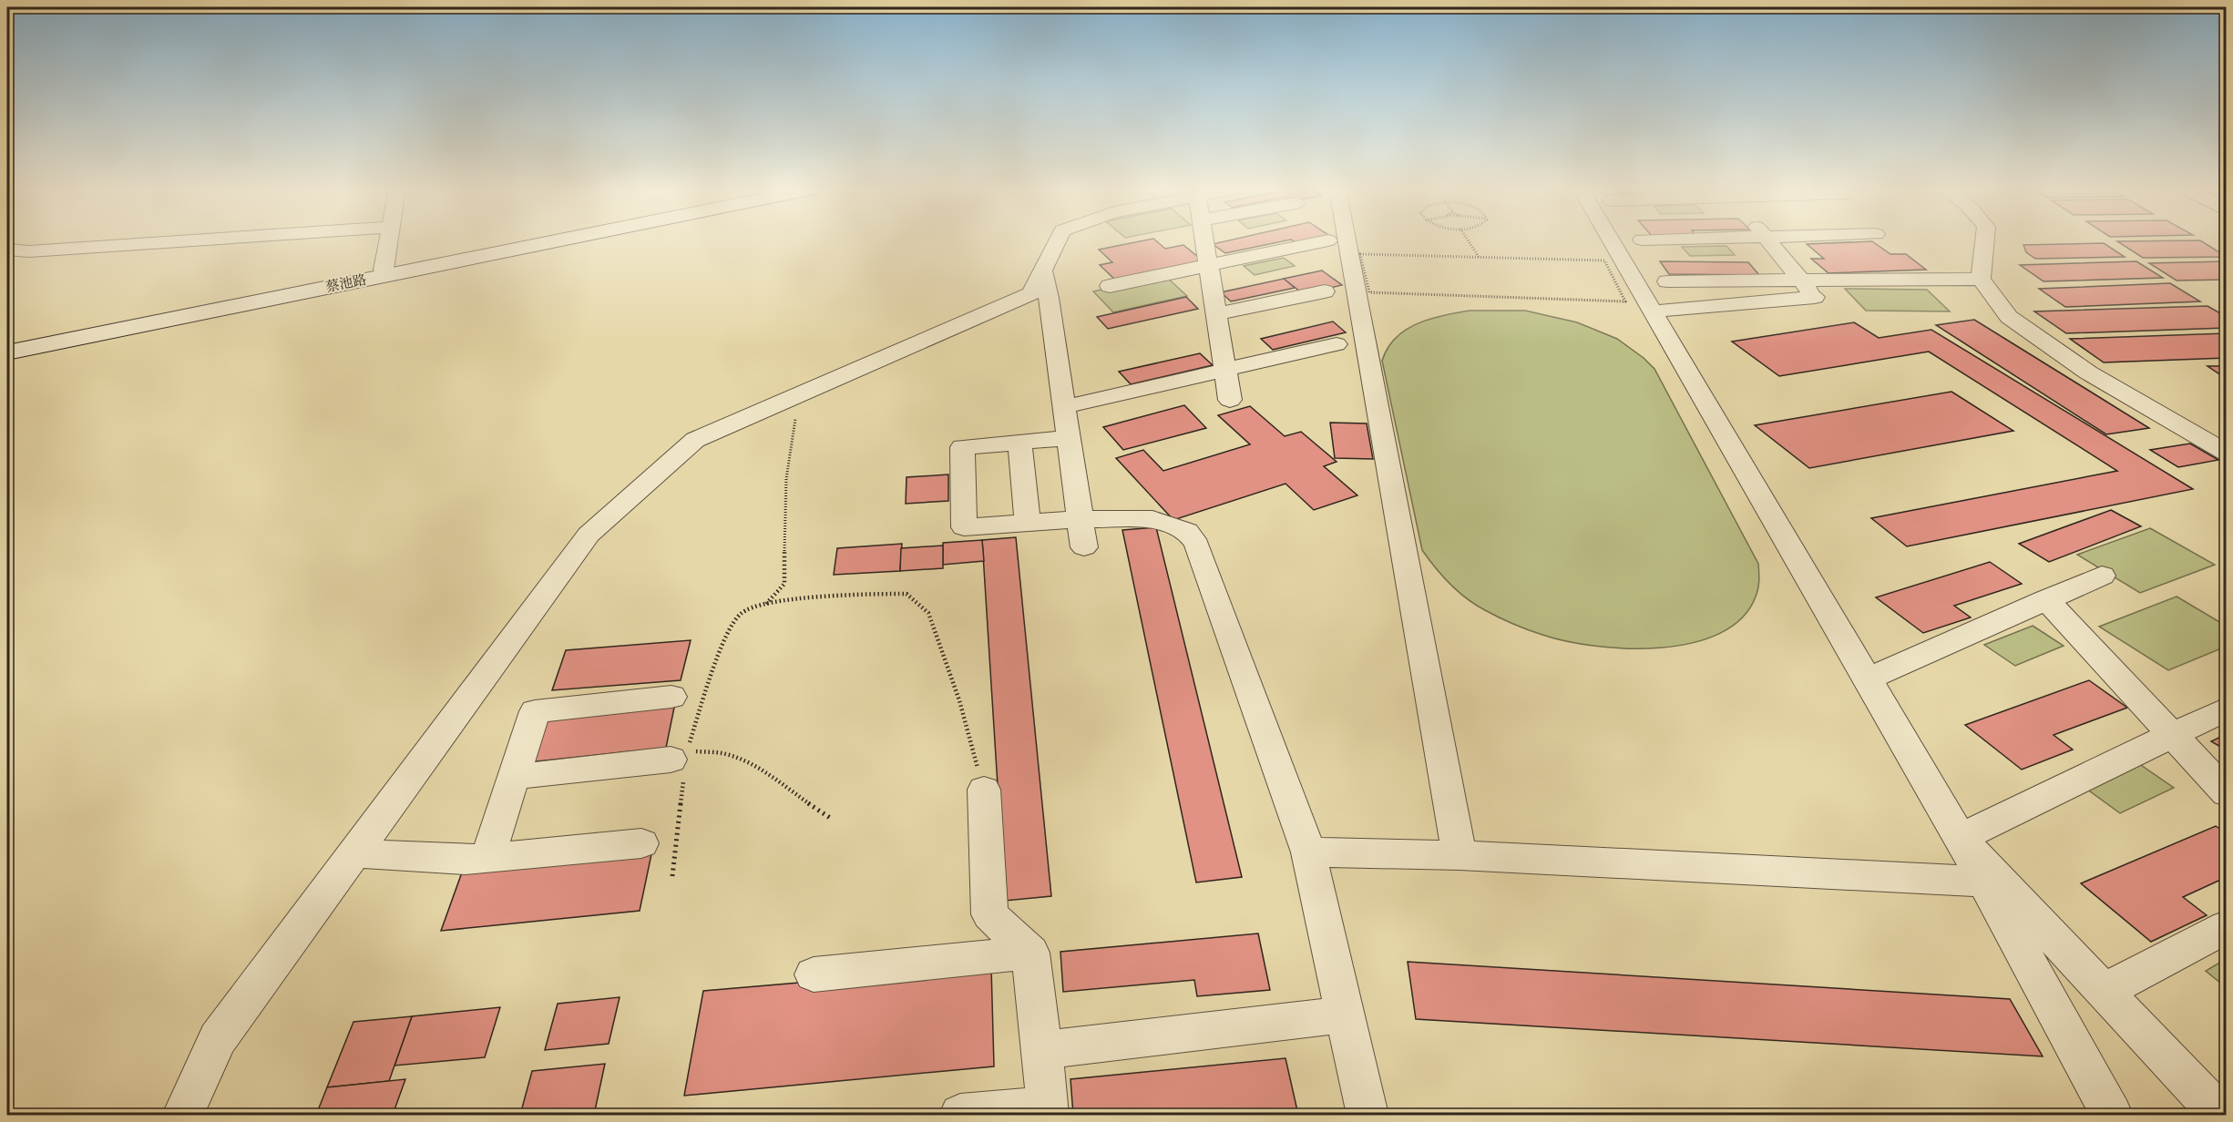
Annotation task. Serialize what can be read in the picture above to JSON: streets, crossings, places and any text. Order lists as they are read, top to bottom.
{
  "streets": {
    "street": ["蔡池路"]
  }
}
